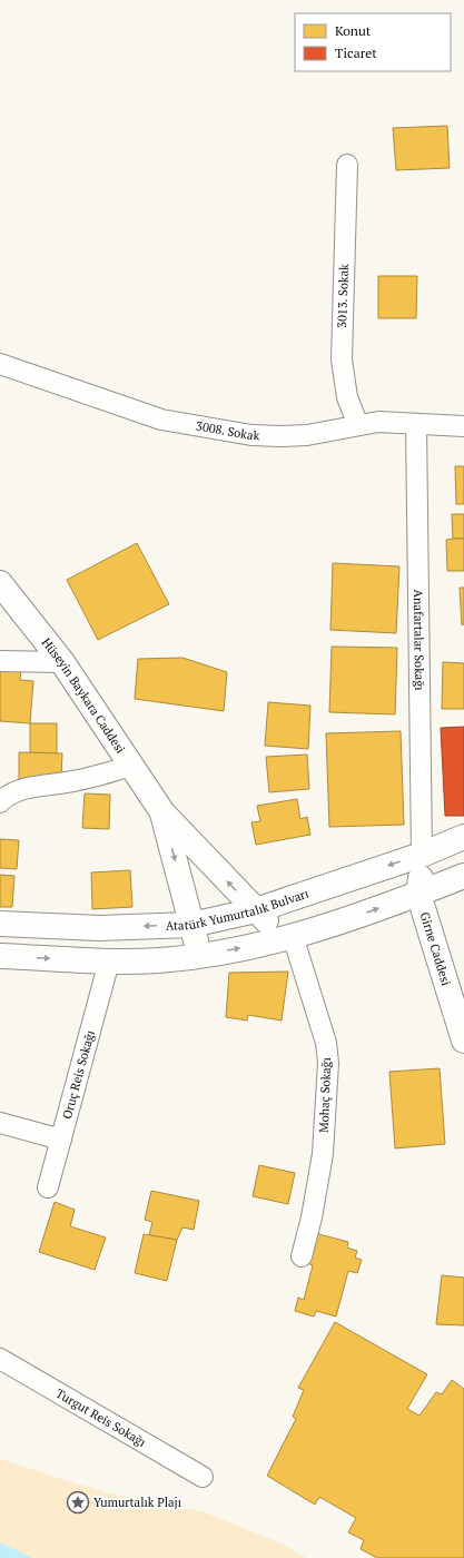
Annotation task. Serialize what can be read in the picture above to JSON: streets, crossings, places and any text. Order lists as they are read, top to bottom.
{
  "streets": {
    "street": [
      "3013. Sokak",
      "3008. Sokak",
      "Anafartalar Sokağı",
      "Hüseyin Baykara Caddesi",
      "Atatürk Yumurtalık Bulvarı",
      "Girne Caddesi",
      "Oruç Reis Sokağı",
      "Mohaç Sokağı",
      "Turgut Reis Sokağı"
    ]
  },
  "crossings": [
    ["3013. Sokak", "3008. Sokak"],
    ["3008. Sokak", "Anafartalar Sokağı"],
    ["Anafartalar Sokağı", "Atatürk Yumurtalık Bulvarı"],
    ["Anafartalar Sokağı", "Girne Caddesi"],
    ["Hüseyin Baykara Caddesi", "Atatürk Yumurtalık Bulvarı"],
    ["Hüseyin Baykara Caddesi", "Mohaç Sokağı"],
    ["Atatürk Yumurtalık Bulvarı", "Girne Caddesi"]
  ],
  "places": {
    "place": ["Yumurtalık Plajı"]
  },
  "legend": ["Konut", "Ticaret"]
}
